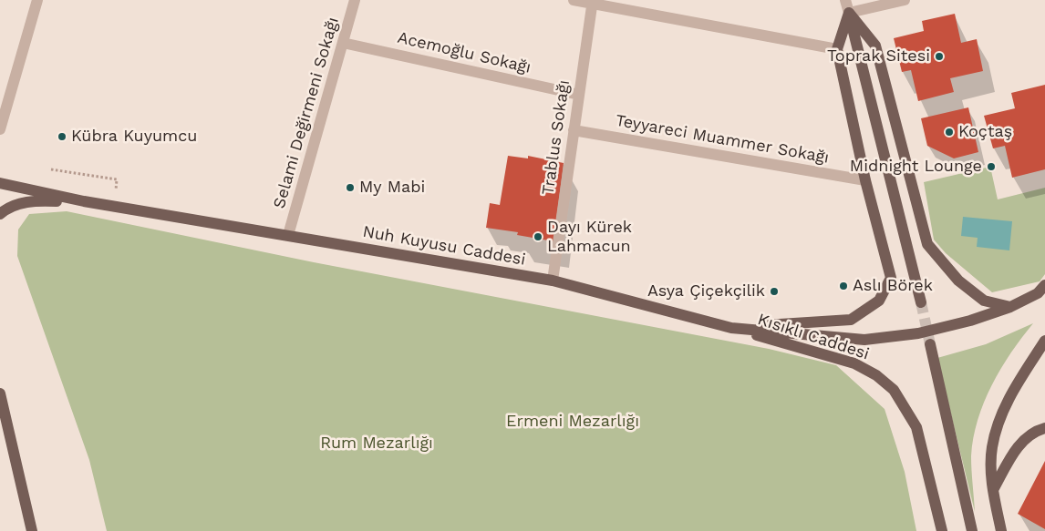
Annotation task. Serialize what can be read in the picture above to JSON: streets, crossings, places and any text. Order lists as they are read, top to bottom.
{
  "streets": {
    "main road": ["Nuh Kuyusu Caddesi", "Kısıklı Caddesi"],
    "street": [
      "Acemoğlu Sokağı",
      "Selami Değirmeni Sokağı",
      "Trablus Sokağı",
      "Teyyareci Muammer Sokağı"
    ]
  },
  "crossings": [
    ["Acemoğlu Sokağı", "Selami Değirmeni Sokağı"],
    ["Acemoğlu Sokağı", "Trablus Sokağı"],
    ["Selami Değirmeni Sokağı", "Nuh Kuyusu Caddesi"],
    ["Trablus Sokağı", "Teyyareci Muammer Sokağı"],
    ["Trablus Sokağı", "Nuh Kuyusu Caddesi"],
    ["Nuh Kuyusu Caddesi", "Kısıklı Caddesi"]
  ],
  "parks": ["Ermeni Mezarlığı", "Rum Mezarlığı"],
  "places": [
    "Toprak Sitesi",
    "Koçtaş",
    "Kübra Kuyumcu",
    "Midnight Lounge",
    "My Mabi",
    "Dayı Kürek Lahmacun",
    "Aslı Börek",
    "Asya Çiçekçilik"
  ]
}
